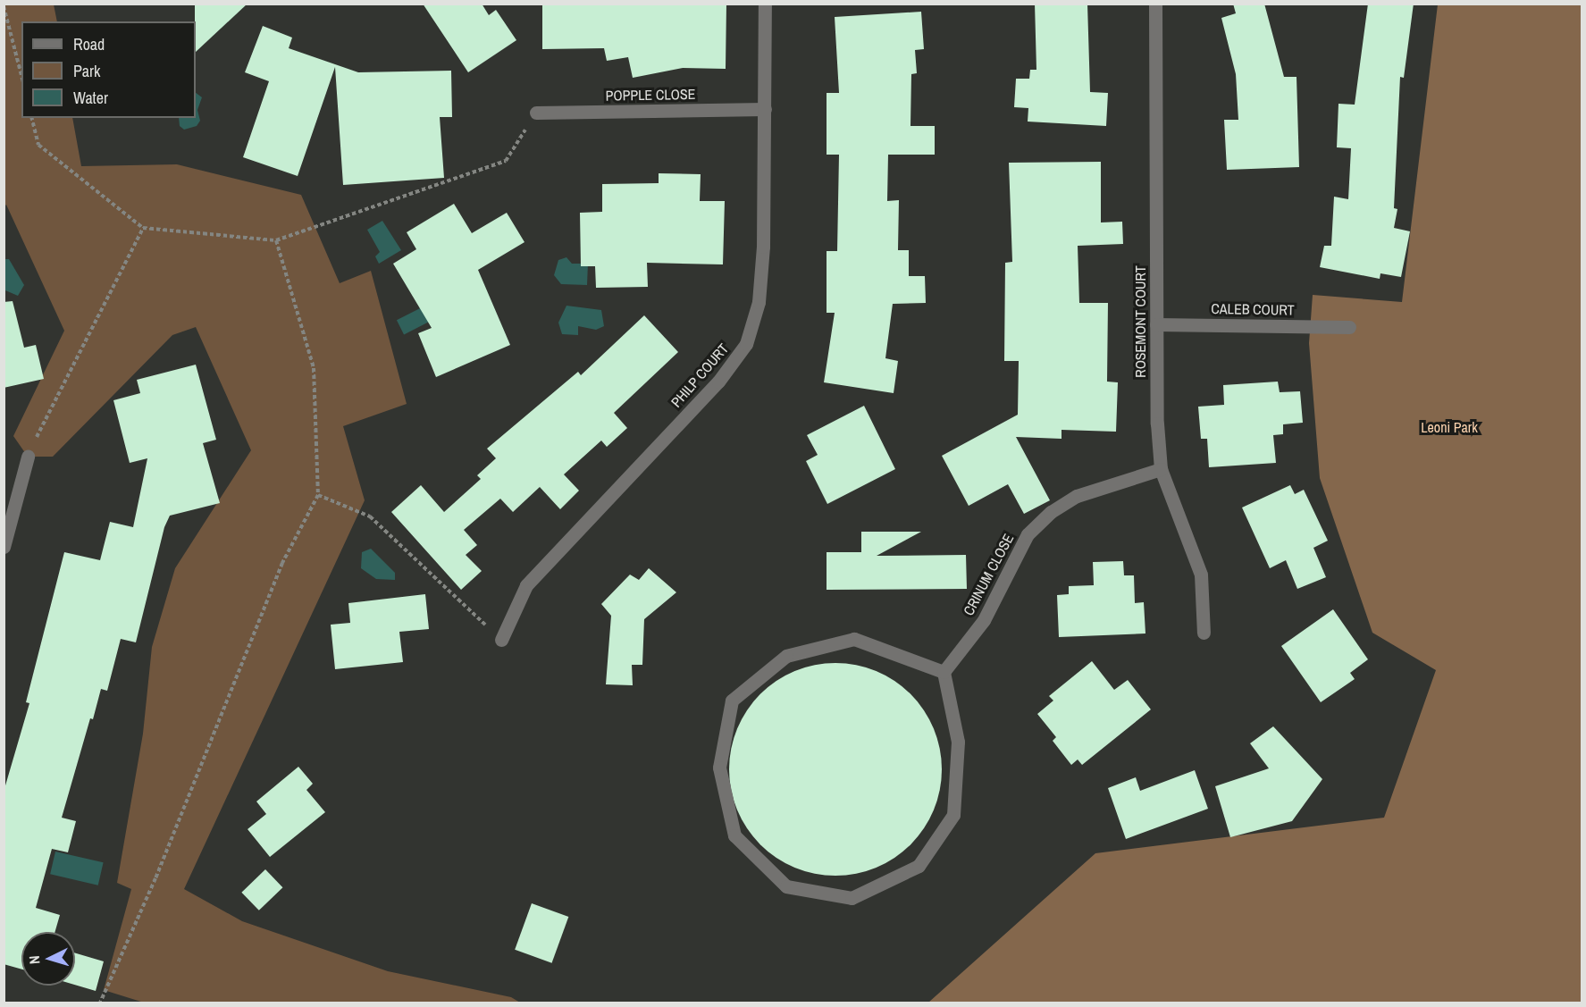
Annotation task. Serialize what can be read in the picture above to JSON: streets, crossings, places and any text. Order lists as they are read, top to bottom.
{
  "streets": {
    "street": [
      "POPPLE CLOSE",
      "CALEB COURT",
      "ROSEMONT COURT",
      "PHILP COURT",
      "CRINUM CLOSE"
    ]
  },
  "crossings": [
    ["POPPLE CLOSE", "PHILP COURT"],
    ["CALEB COURT", "ROSEMONT COURT"],
    ["ROSEMONT COURT", "CRINUM CLOSE"]
  ],
  "parks": ["Leoni Park"],
  "legend": ["Road", "Park", "Water"],
  "north": "left"
}
